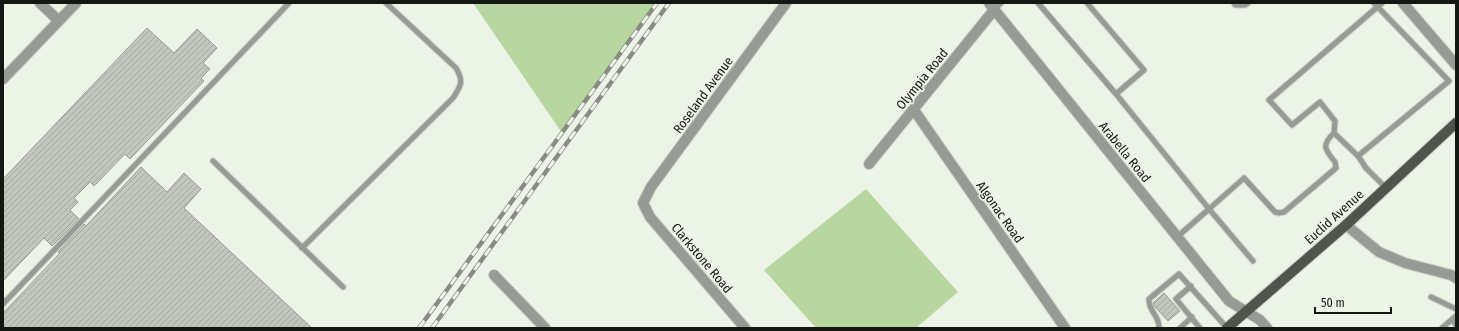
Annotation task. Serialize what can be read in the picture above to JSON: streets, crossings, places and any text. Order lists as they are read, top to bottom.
{
  "streets": {
    "main road": ["Euclid Avenue"],
    "street": [
      "Olympia Road",
      "Roseland Avenue",
      "Arabella Road",
      "Algonac Road",
      "Clarkstone Road"
    ]
  },
  "crossings": [
    ["Olympia Road", "Arabella Road"],
    ["Olympia Road", "Algonac Road"],
    ["Roseland Avenue", "Clarkstone Road"],
    ["Arabella Road", "Euclid Avenue"]
  ],
  "scale_bar": "50 m"
}
